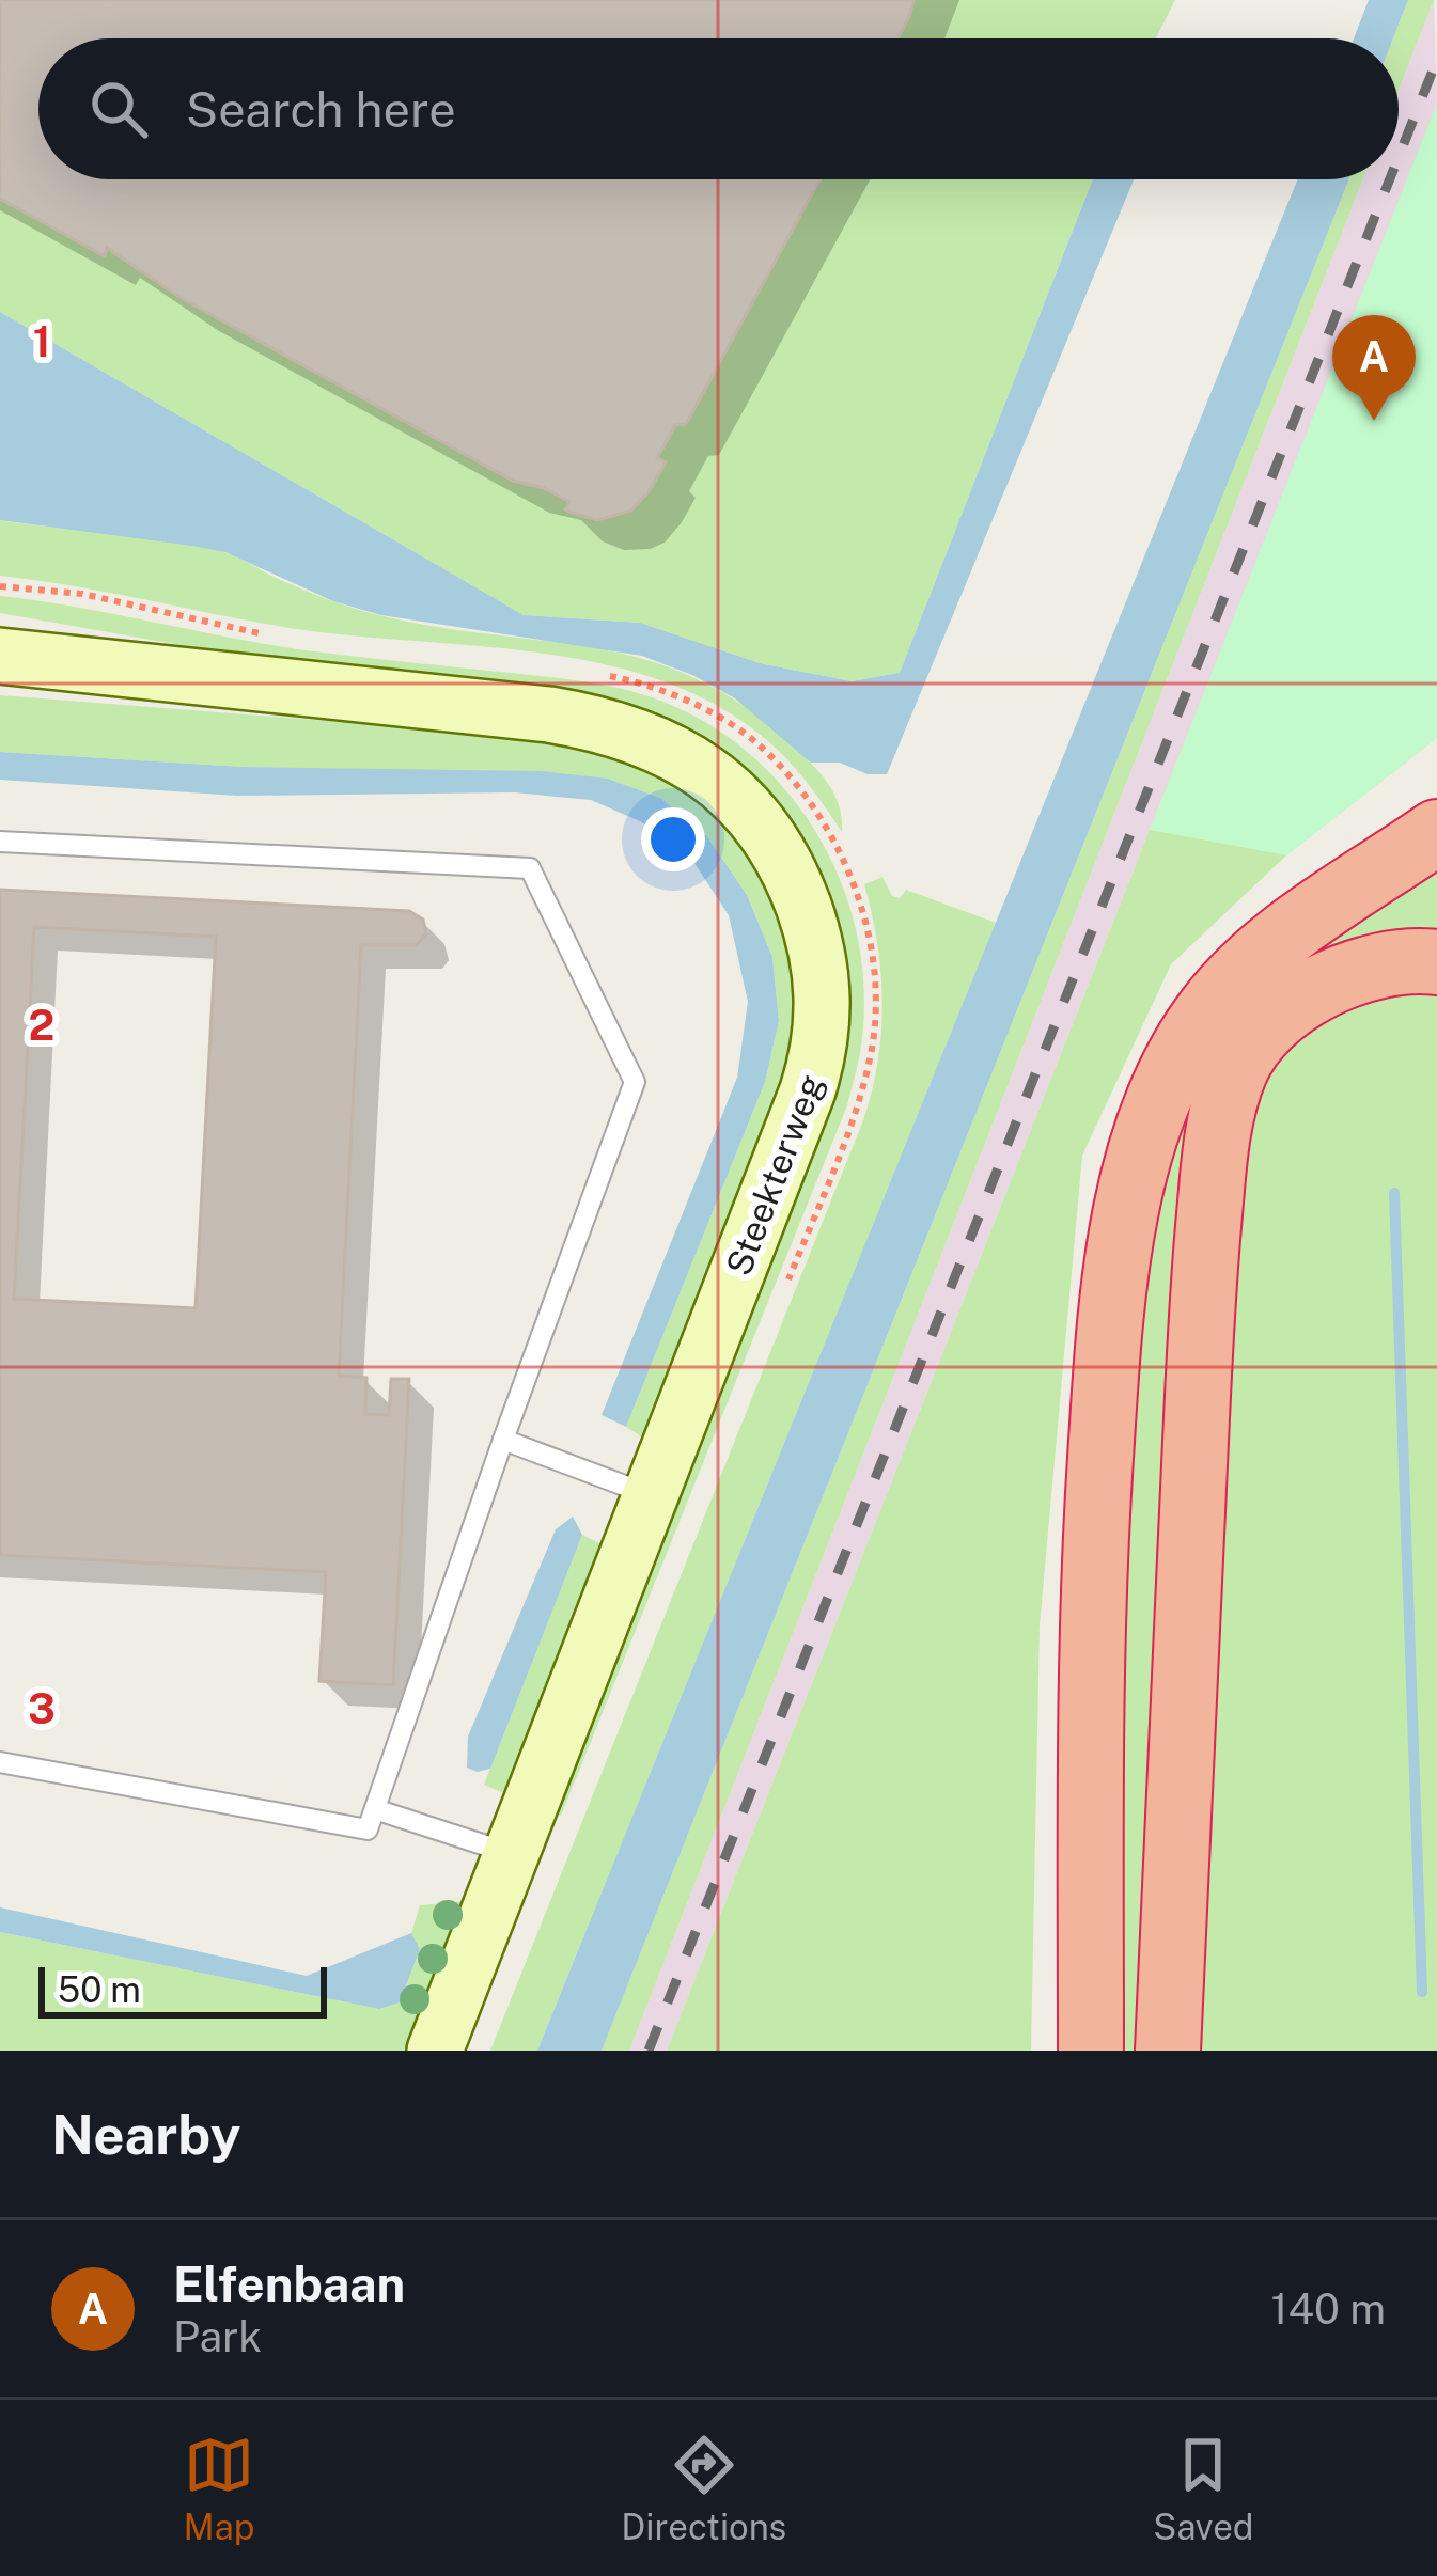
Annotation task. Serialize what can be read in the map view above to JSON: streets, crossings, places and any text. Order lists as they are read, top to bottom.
{
  "streets": {
    "main road": ["Steekterweg"]
  },
  "scale_bar": "50 m",
  "page": {
    "search": "Search here",
    "pins": "A",
    "scale": "50 m",
    "heading": "Nearby",
    "list": [
      {
        "mark": "A",
        "name": "Elfenbaan",
        "note": "Park",
        "value": "140 m"
      }
    ],
    "nav": ["Map", "Directions", "Saved"]
  },
  "grid": {
    "rows": ["1", "2", "3"]
  }
}
